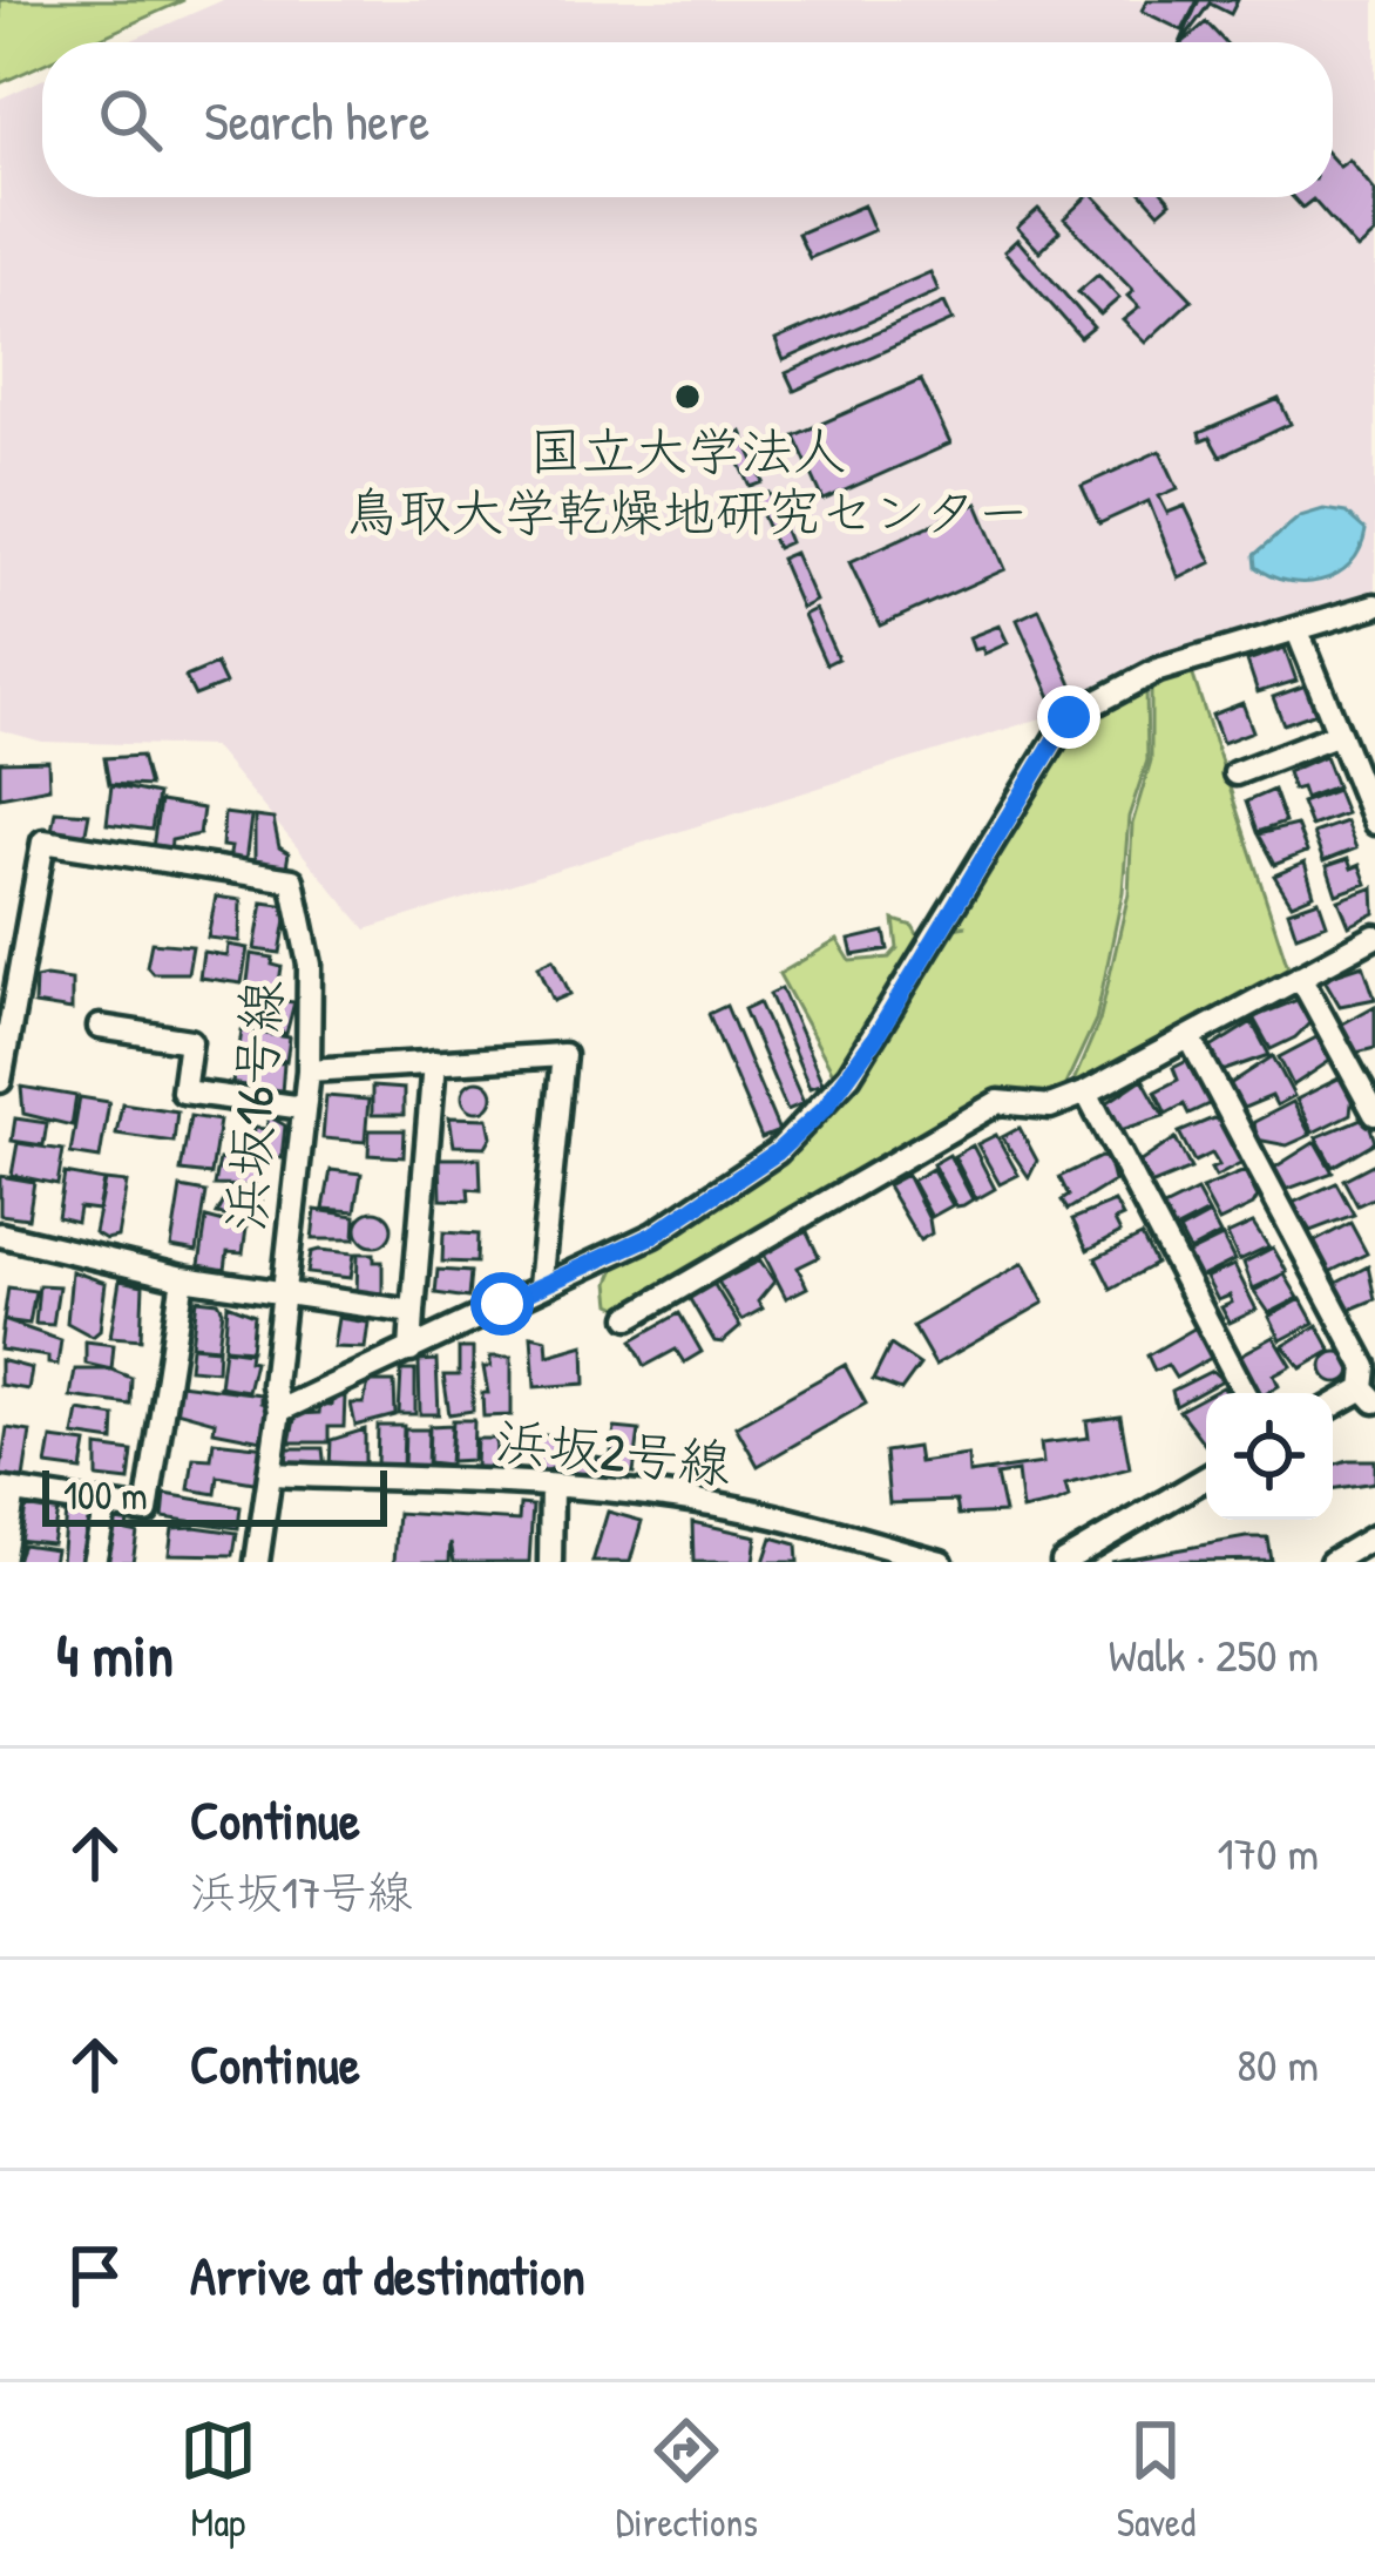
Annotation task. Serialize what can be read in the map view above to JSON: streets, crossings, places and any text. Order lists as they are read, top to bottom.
{
  "streets": {
    "street": ["浜坂16号線", "浜坂2号線"]
  },
  "crossings": [
    ["浜坂16号線", "浜坂2号線"]
  ],
  "places": ["国立大学法人 鳥取大学乾燥地研究センター"],
  "scale_bar": "100 m",
  "page": {
    "search": "Search here",
    "scale": "100 m",
    "heading": ["4 min", "Walk · 250 m"],
    "list": [
      ["Continue", "浜坂17号線", "170 m"],
      ["Continue", "80 m"],
      "Arrive at destination"
    ],
    "nav": ["Map", "Directions", "Saved"]
  }
}
